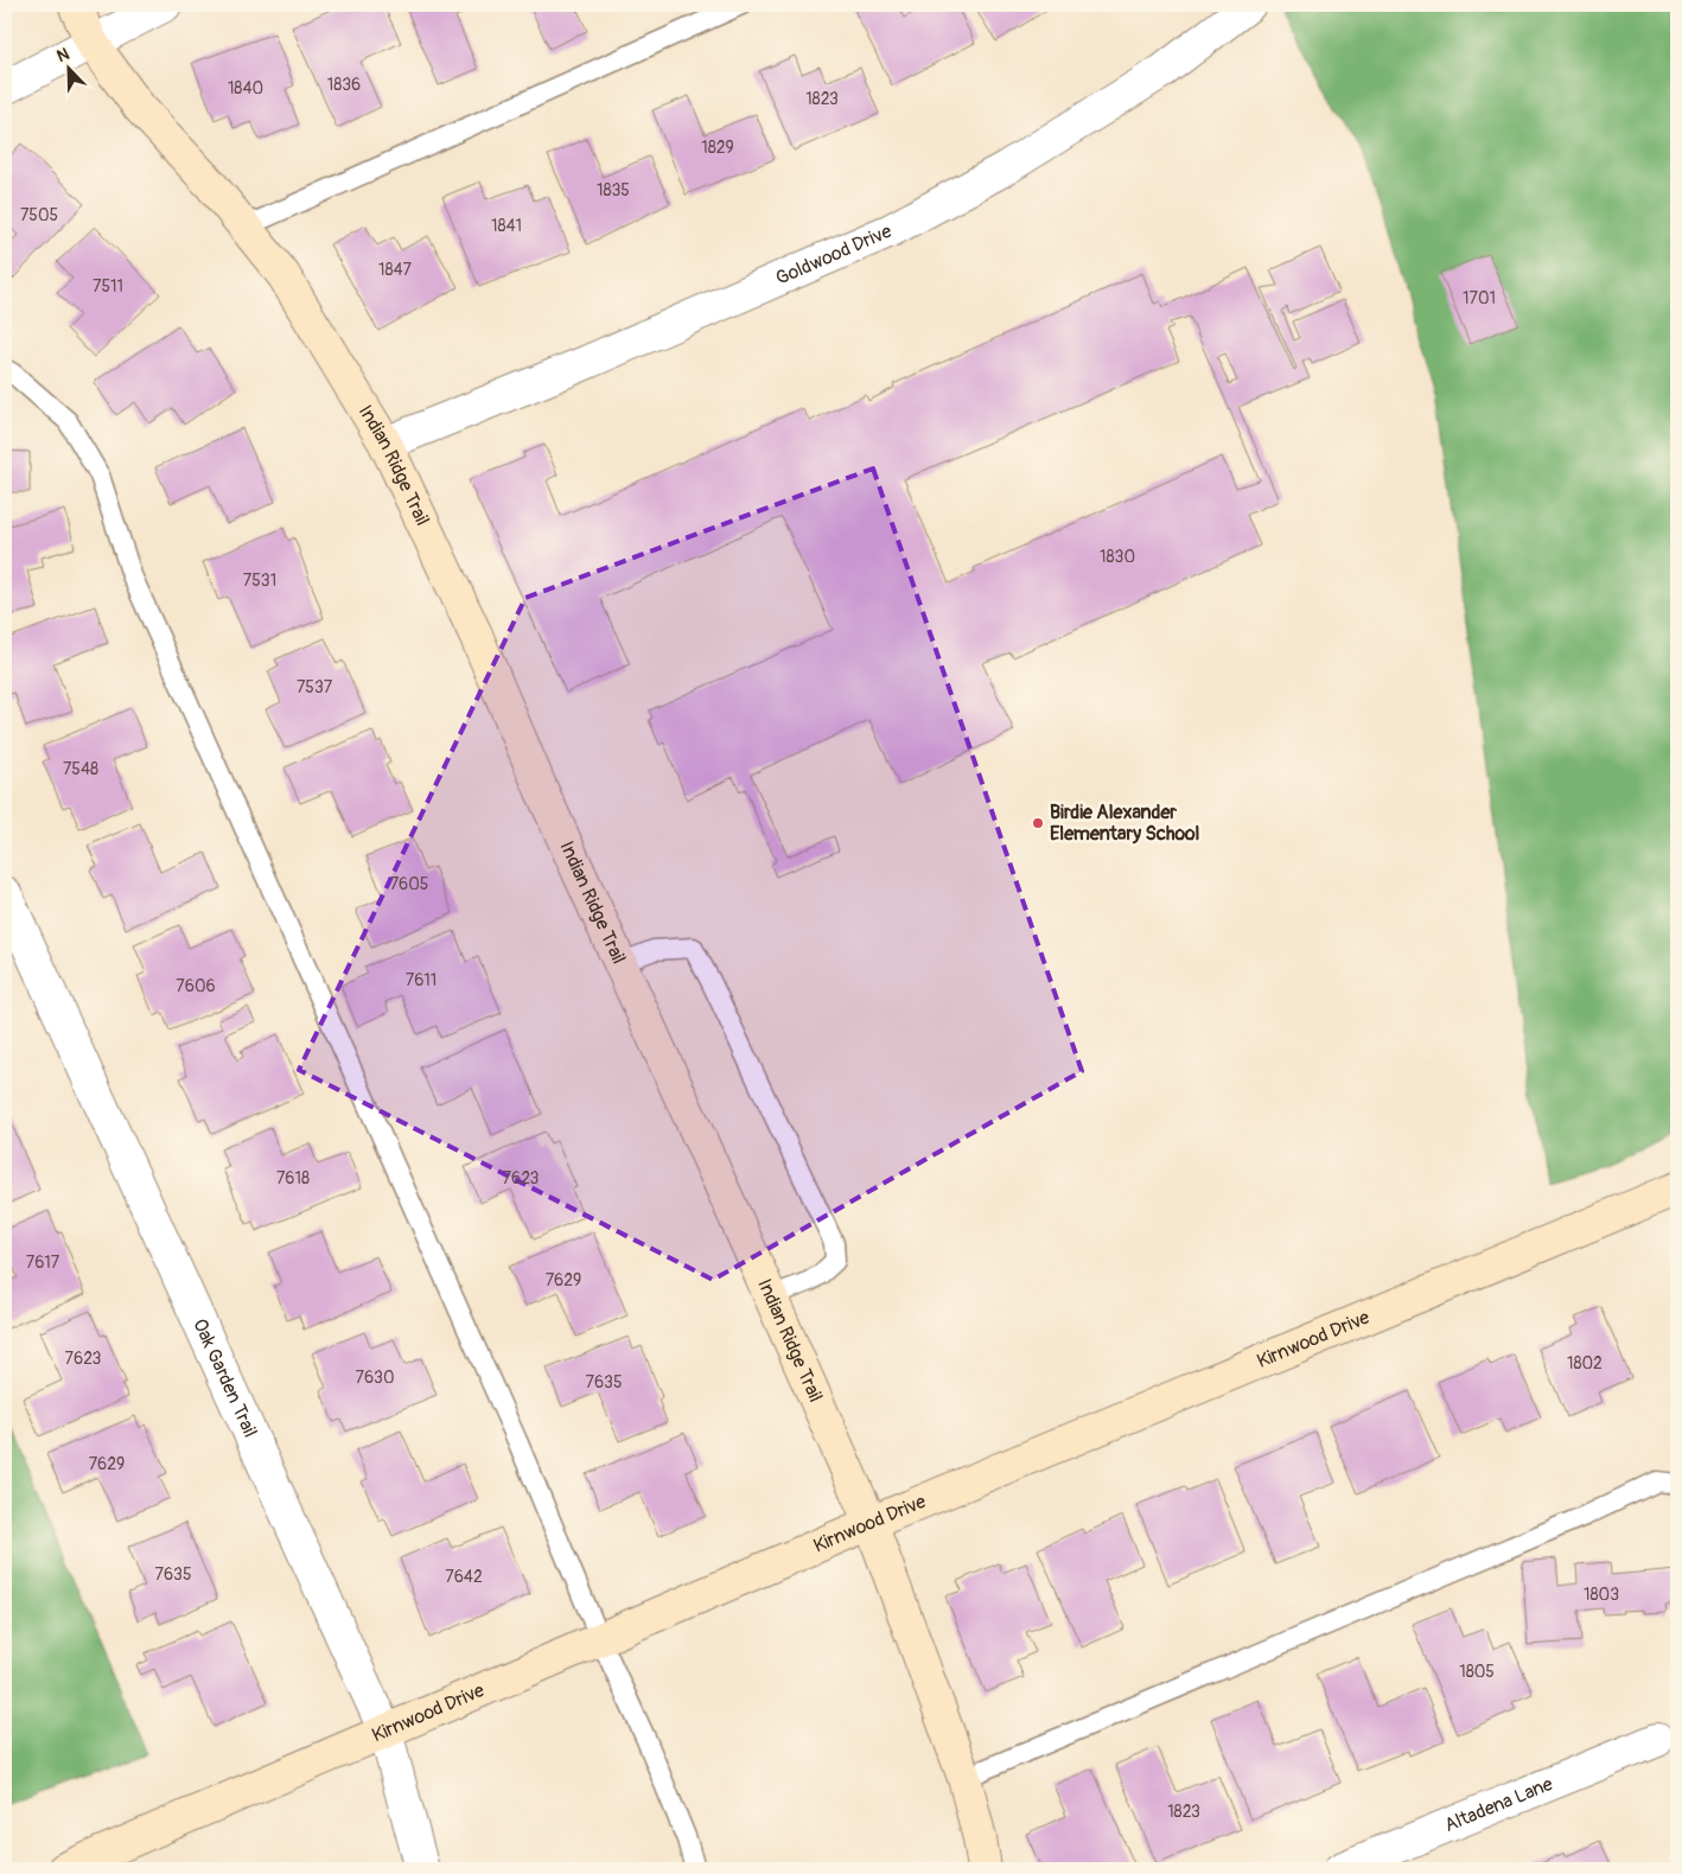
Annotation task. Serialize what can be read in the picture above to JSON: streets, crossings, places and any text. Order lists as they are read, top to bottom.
{
  "streets": {
    "street": [
      "Goldwood Drive",
      "Indian Ridge Trail",
      "Kirnwood Drive",
      "Oak Garden Trail",
      "Altadena Lane"
    ]
  },
  "crossings": [
    ["Goldwood Drive", "Indian Ridge Trail"],
    ["Indian Ridge Trail", "Kirnwood Drive"],
    ["Kirnwood Drive", "Oak Garden Trail"]
  ],
  "places": ["Birdie Alexander Elementary School"],
  "house_numbers": [
    "1836",
    "1840",
    "1823",
    "1829",
    "1835",
    "7505",
    "1841",
    "1847",
    "7511",
    "1701",
    "1830",
    "7531",
    "7537",
    "7548",
    "7605",
    "7611",
    "7606",
    "7618",
    "7623",
    "7617",
    "7629",
    "7623",
    "1802",
    "7630",
    "7635",
    "7629",
    "7635",
    "7642",
    "1803",
    "1805",
    "1823"
  ],
  "north": "top left"
}
